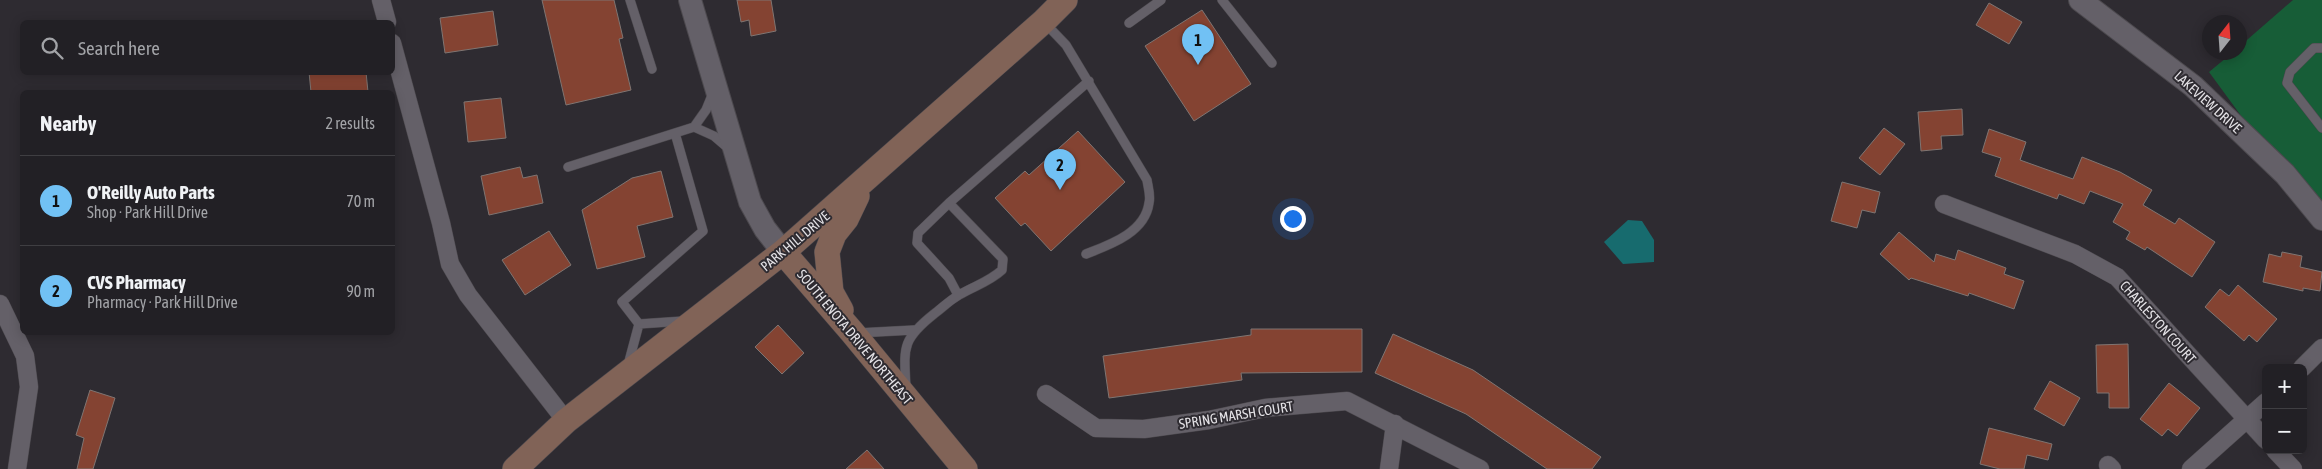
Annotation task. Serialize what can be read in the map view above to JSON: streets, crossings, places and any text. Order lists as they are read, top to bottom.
{
  "streets": {
    "main road": ["PARK HILL DRIVE", "SOUTH ENOTA DRIVE NORTHEAST"],
    "street": ["LAKEVIEW DRIVE", "CHARLESTON COURT", "SPRING MARSH COURT"]
  },
  "crossings": [
    ["PARK HILL DRIVE", "SOUTH ENOTA DRIVE NORTHEAST"]
  ],
  "north": "top",
  "page": {
    "search": "Search here",
    "pins": ["1", "2"],
    "heading": ["Nearby", "2 results"],
    "list": [
      {
        "mark": "1",
        "name": "O'Reilly Auto Parts",
        "note": "Shop · Park Hill Drive",
        "value": "70 m"
      },
      {
        "mark": "2",
        "name": "CVS Pharmacy",
        "note": "Pharmacy · Park Hill Drive",
        "value": "90 m"
      }
    ],
    "map_buttons": ["+", "−"]
  }
}
